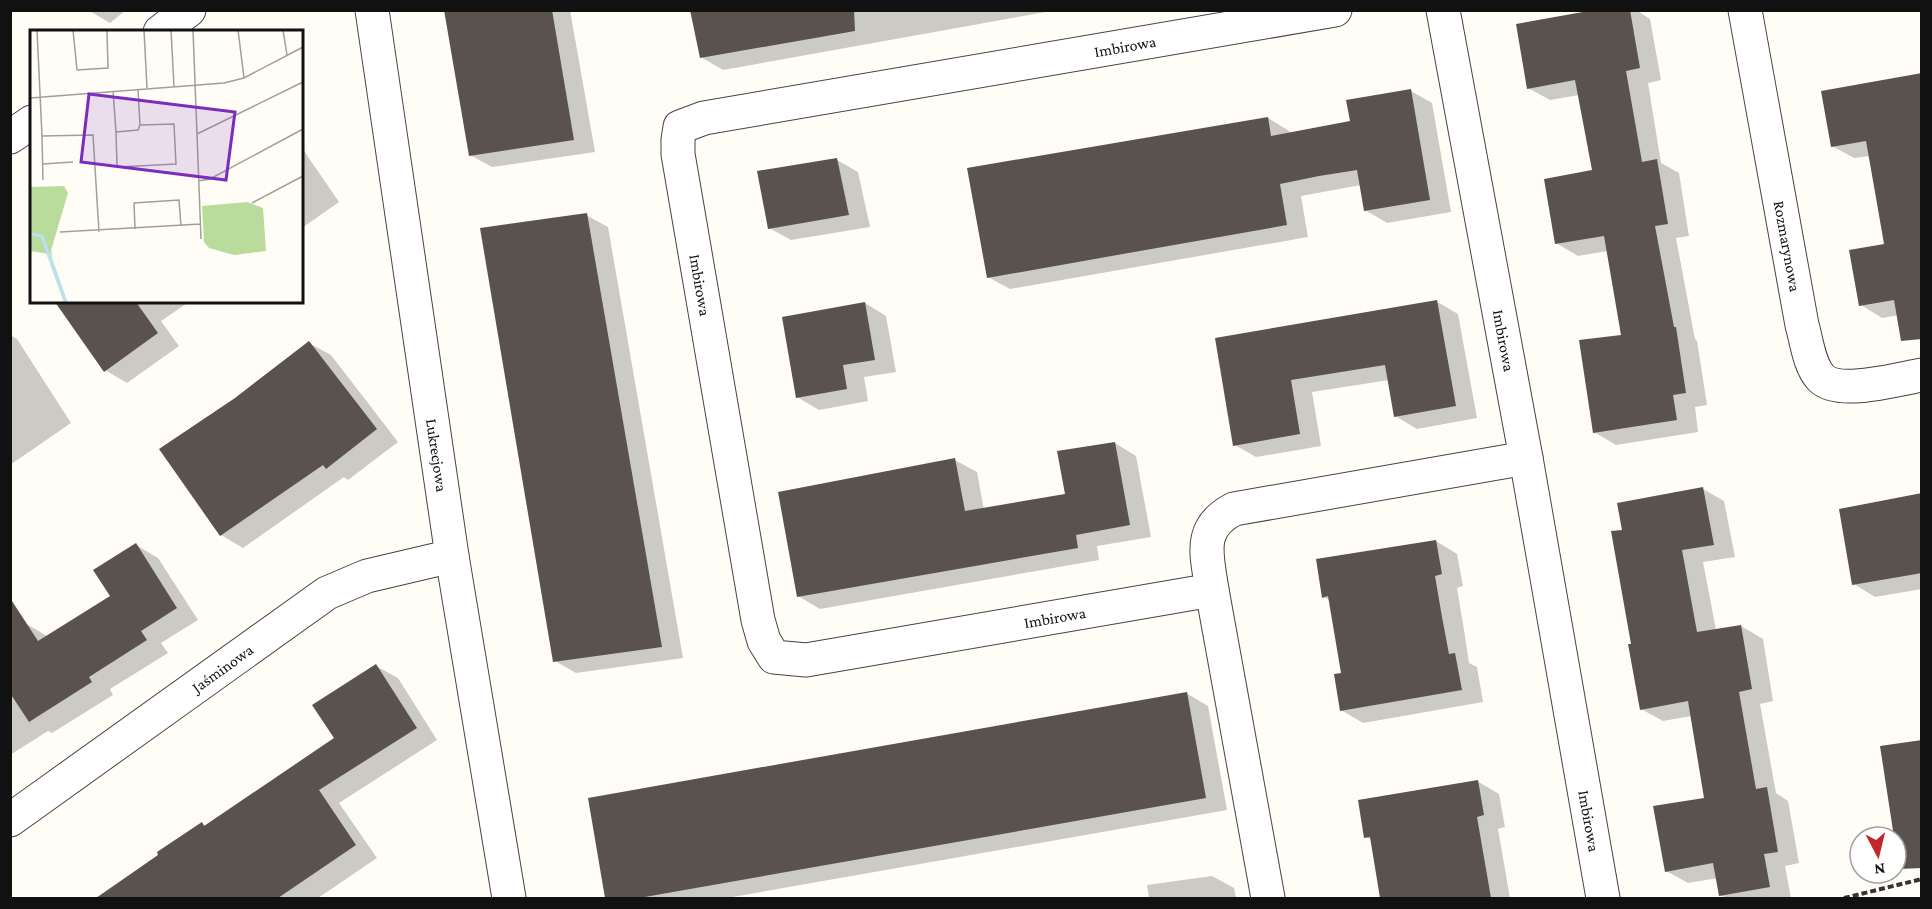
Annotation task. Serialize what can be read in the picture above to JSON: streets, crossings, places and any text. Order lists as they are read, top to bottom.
{
  "streets": {
    "street": [
      "Imbirowa",
      "Rozmarynowa",
      "Lukrecjowa",
      "Jaśminowa"
    ]
  },
  "crossings": [
    ["Lukrecjowa", "Jaśminowa"]
  ],
  "north": "bottom"
}
